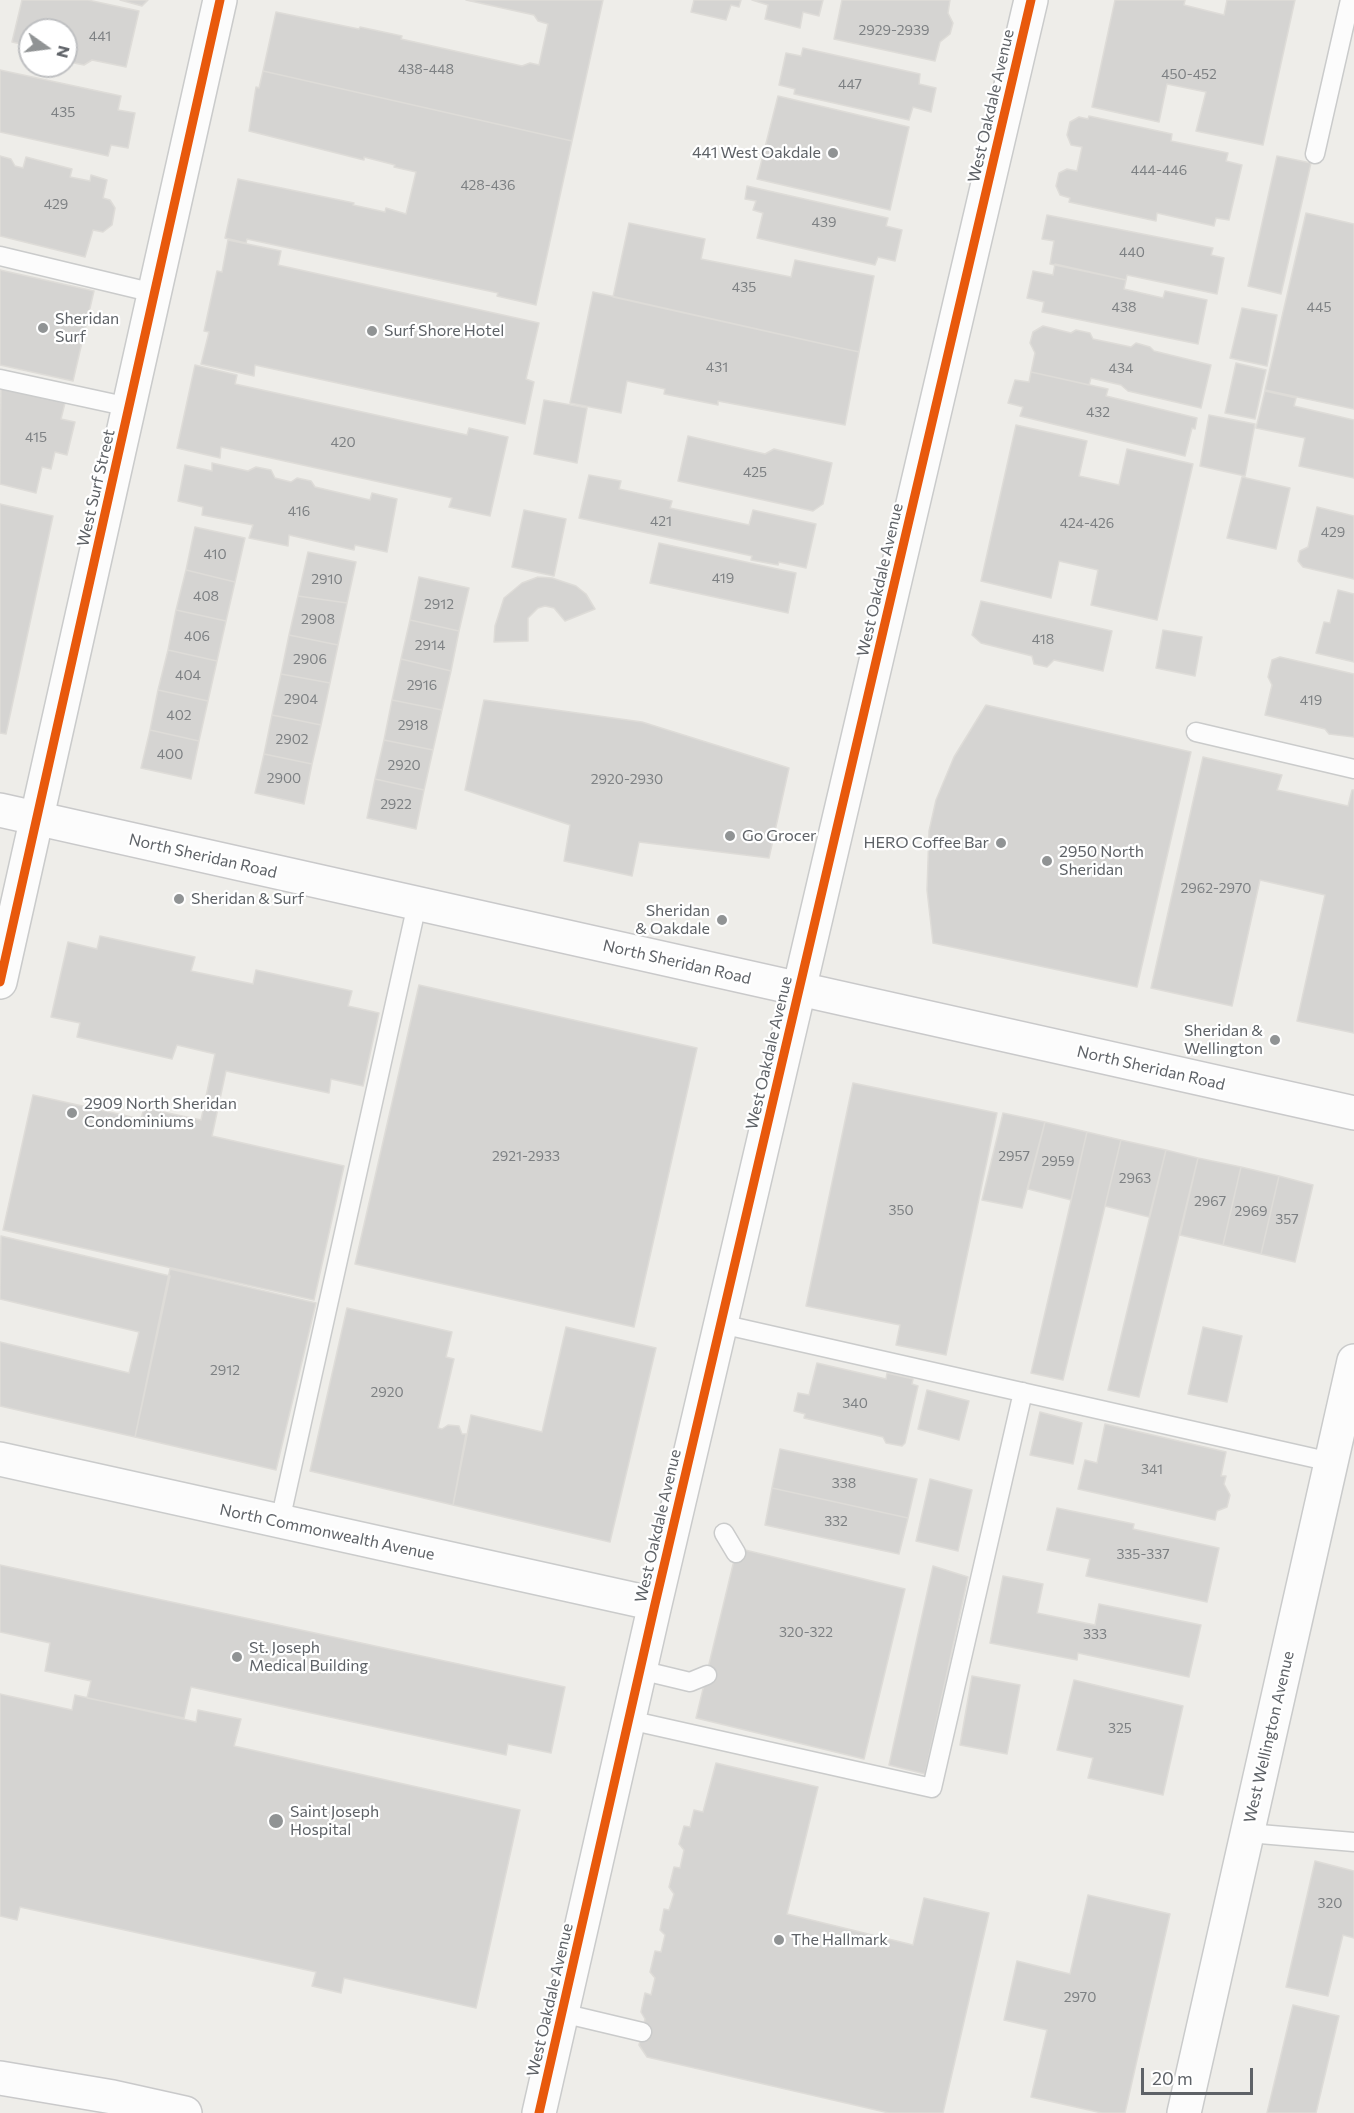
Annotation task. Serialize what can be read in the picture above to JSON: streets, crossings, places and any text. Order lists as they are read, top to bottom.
{
  "streets": {
    "street": [
      "West Oakdale Avenue",
      "West Surf Street",
      "North Sheridan Road",
      "North Commonwealth Avenue",
      "West Wellington Avenue"
    ]
  },
  "crossings": [
    ["West Oakdale Avenue", "North Sheridan Road"],
    ["West Oakdale Avenue", "North Commonwealth Avenue"],
    ["West Surf Street", "North Sheridan Road"]
  ],
  "places": [
    "441 West Oakdale",
    "Sheridan Surf",
    "Surf Shore Hotel",
    "Go Grocer",
    "HERO Coffee Bar",
    "2950 North Sheridan",
    "Sheridan & Surf",
    "Sheridan & Oakdale",
    "Sheridan & Wellington",
    "2909 North Sheridan Condominiums",
    "St. Joseph Medical Building",
    "Saint Joseph Hospital",
    "The Hallmark"
  ],
  "house_numbers": [
    "2929-2939",
    "441",
    "438-448",
    "450-452",
    "447",
    "435",
    "444-446",
    "428-436",
    "429",
    "439",
    "440",
    "435",
    "438",
    "445",
    "431",
    "434",
    "432",
    "415",
    "420",
    "425",
    "416",
    "421",
    "424-426",
    "429",
    "410",
    "419",
    "2910",
    "408",
    "2912",
    "2908",
    "406",
    "418",
    "2914",
    "2906",
    "404",
    "2916",
    "2904",
    "419",
    "402",
    "2918",
    "2902",
    "400",
    "2920",
    "2900",
    "2920-2930",
    "2922",
    "2962-2970",
    "2921-2933",
    "2957",
    "2959",
    "2963",
    "2967",
    "350",
    "2969",
    "357",
    "2912",
    "2920",
    "340",
    "341",
    "338",
    "332",
    "335-337",
    "320-322",
    "333",
    "325",
    "320",
    "2970"
  ],
  "scale_bar": "20 m",
  "north": "right"
}
